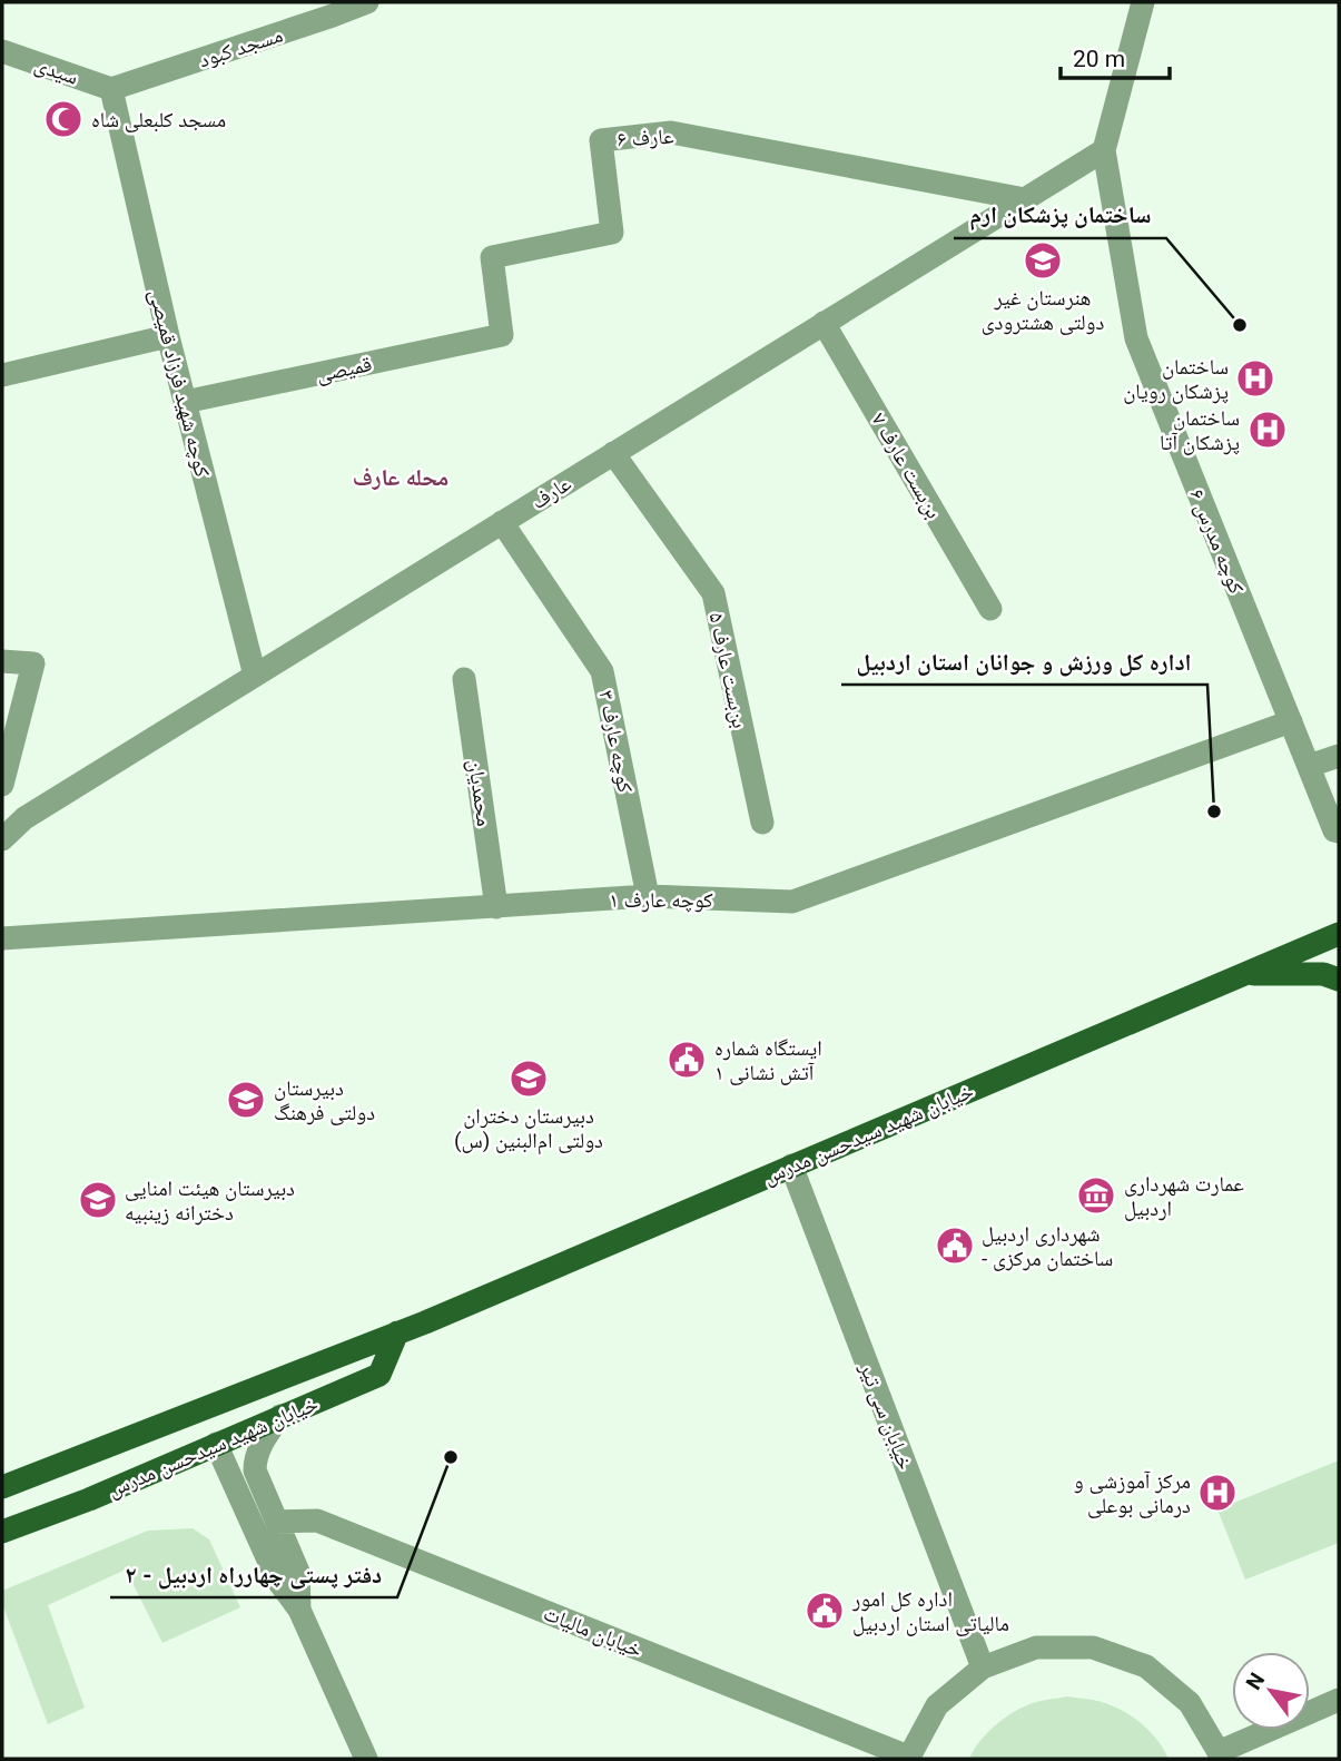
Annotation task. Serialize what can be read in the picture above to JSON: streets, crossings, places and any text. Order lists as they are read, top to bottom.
{
  "streets": {
    "main road": ["خیابان شهید سیدحسن مدرس"],
    "street": [
      "مسجد کبود",
      "سیدی",
      "عارف ۶",
      "قمیصی",
      "کوچه شهید فرزاد قمیصی",
      "بن‌بست عارف ۷",
      "عارف",
      "کوچه مدرس ۶",
      "بن‌بست عارف ۵",
      "کوچه عارف ۳",
      "محمدیان",
      "کوچه عارف ۱",
      "خیابان سی تیر",
      "خیابان مالیات"
    ]
  },
  "crossings": [
    ["مسجد کبود", "سیدی"],
    ["مسجد کبود", "کوچه شهید فرزاد قمیصی"],
    ["سیدی", "کوچه شهید فرزاد قمیصی"],
    ["عارف ۶", "قمیصی"],
    ["عارف ۶", "عارف"],
    ["قمیصی", "کوچه شهید فرزاد قمیصی"],
    ["کوچه شهید فرزاد قمیصی", "عارف"],
    ["بن‌بست عارف ۷", "عارف"],
    ["عارف", "کوچه مدرس ۶"],
    ["عارف", "بن‌بست عارف ۵"],
    ["عارف", "کوچه عارف ۳"],
    ["کوچه مدرس ۶", "کوچه عارف ۱"],
    ["کوچه عارف ۳", "کوچه عارف ۱"],
    ["محمدیان", "کوچه عارف ۱"],
    ["خیابان شهید سیدحسن مدرس", "خیابان سی تیر"]
  ],
  "districts": ["محله عارف"],
  "places": {
    "mosque": ["مسجد کلبعلی شاه"],
    "school or university": [
      "هنرستان غیر دولتی هشترودی",
      "دبیرستان دختران دولتی ام‌البنین (س)",
      "دبیرستان دولتی فرهنگ",
      "دبیرستان هیئت امنایی دخترانه زینبیه"
    ],
    "other": ["ساختمان پزشکان ارم", "اداره کل ورزش و جوانان استان اردبیل", "دفتر پستی چهارراه اردبیل - ۲"],
    "hospital": ["ساختمان پزشکان رویان", "ساختمان پزشکان آتا", "مرکز آموزشی و درمانی بوعلی"],
    "public building": ["ایستگاه شماره ۱ آتش نشانی", "شهرداری اردبیل - ساختمان مرکزی", "اداره کل امور مالیاتی استان اردبیل"],
    "museum": ["عمارت شهرداری اردبیل"]
  },
  "scale_bar": "20 m",
  "north": "top left"
}
